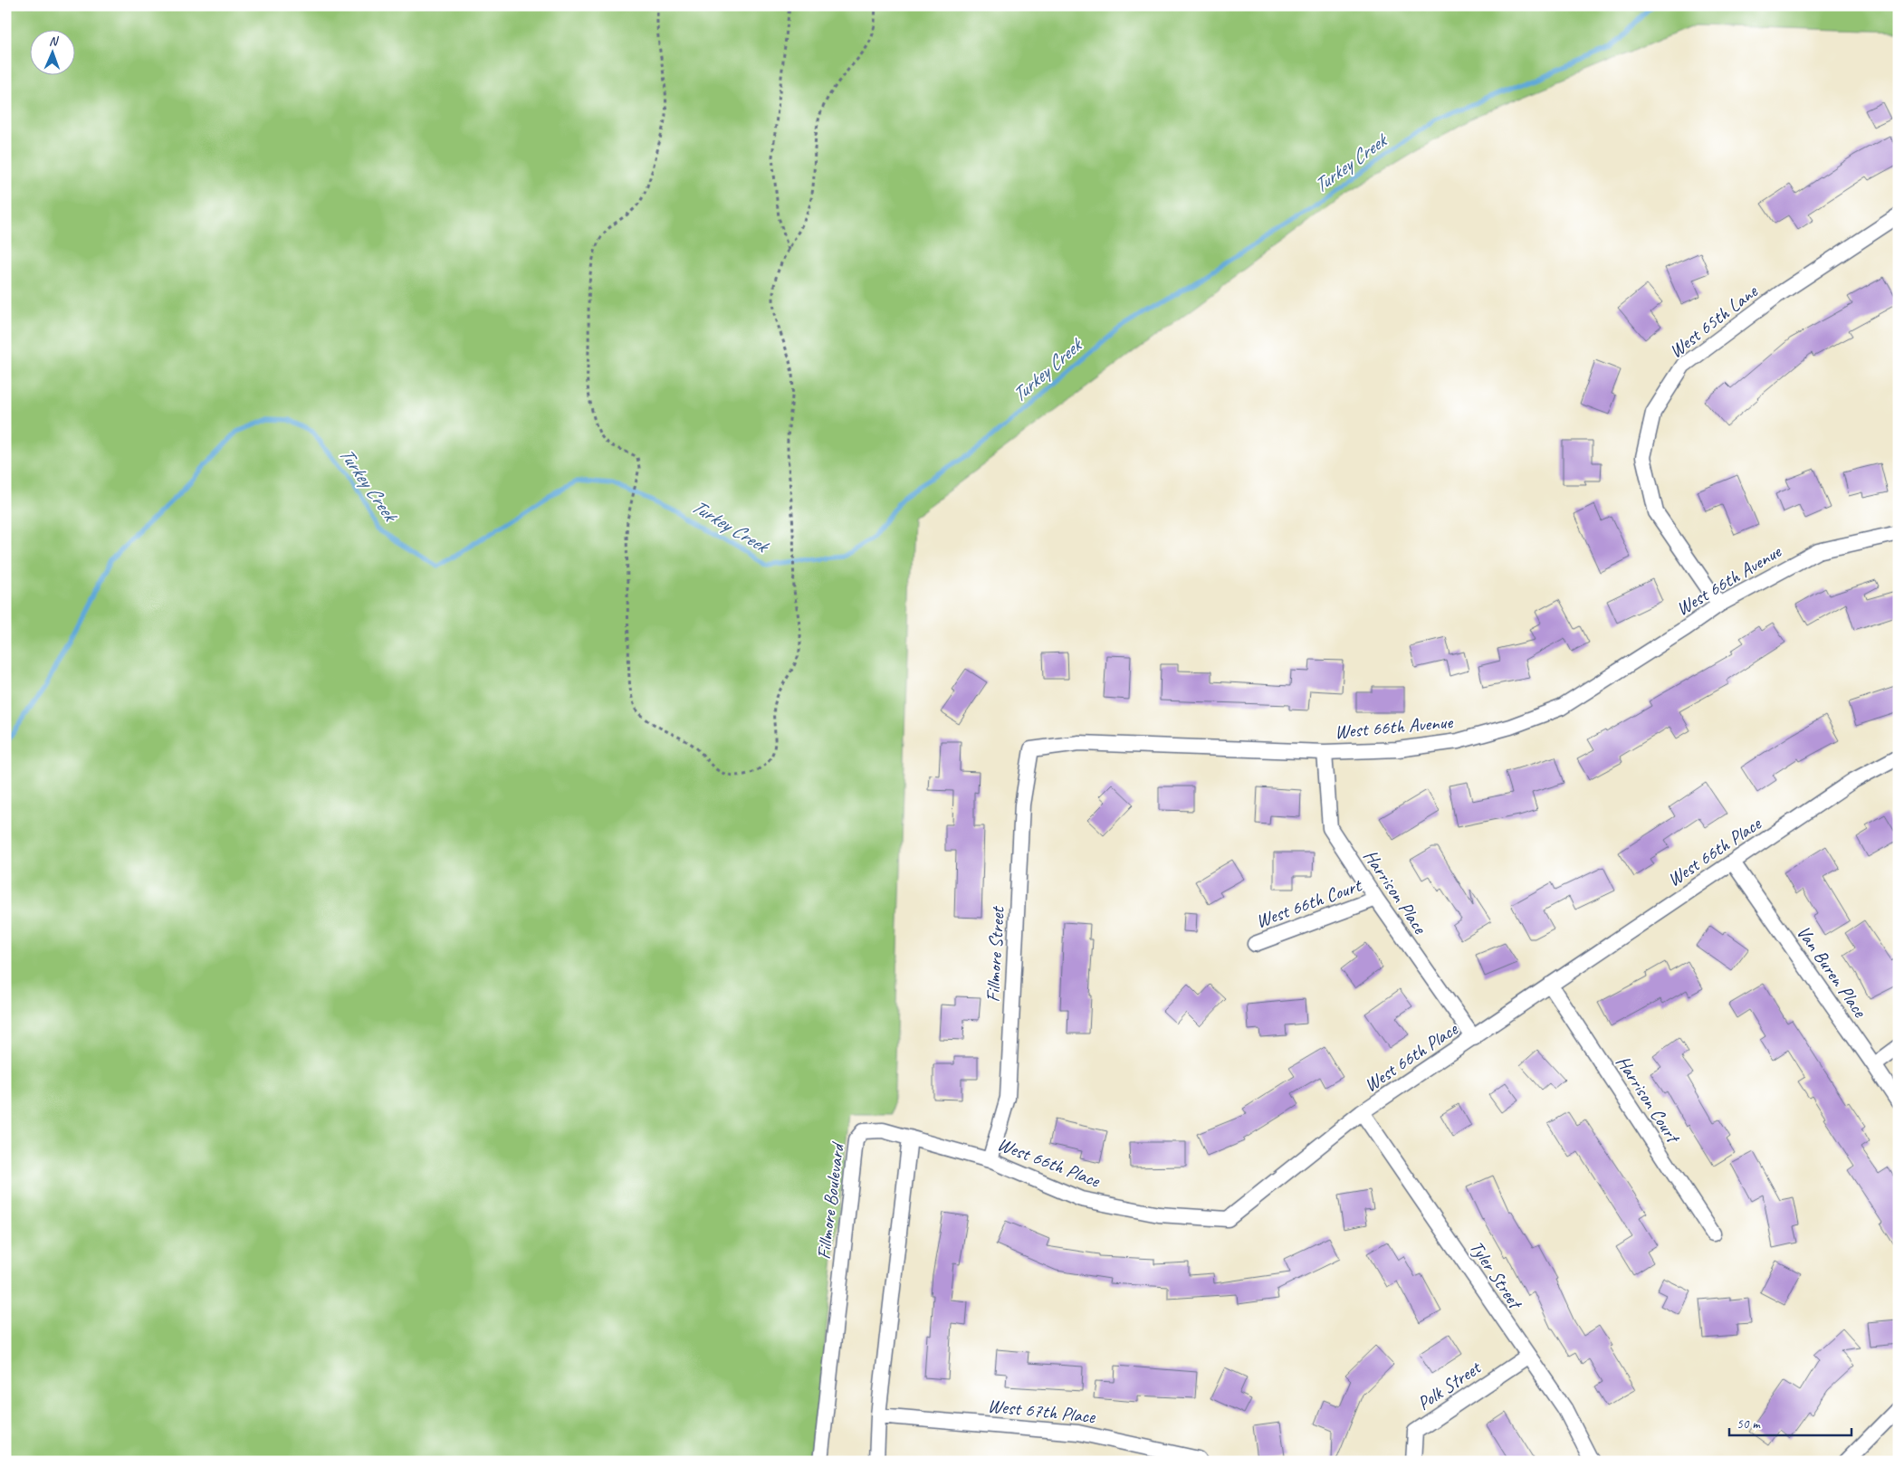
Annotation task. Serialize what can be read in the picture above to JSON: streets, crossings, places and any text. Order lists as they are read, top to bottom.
{
  "streets": {
    "street": [
      "West 65th Lane",
      "West 66th Avenue",
      "West 66th Place",
      "Harrison Place",
      "West 66th Court",
      "Fillmore Street",
      "Van Buren Place",
      "Harrison Court",
      "Fillmore Boulevard",
      "Tyler Street",
      "Polk Street",
      "West 67th Place"
    ]
  },
  "crossings": [
    ["West 65th Lane", "West 66th Avenue"],
    ["West 66th Avenue", "Harrison Place"],
    ["West 66th Avenue", "Fillmore Street"],
    ["West 66th Place", "Harrison Place"],
    ["West 66th Place", "Fillmore Street"],
    ["West 66th Place", "Van Buren Place"],
    ["West 66th Place", "Harrison Court"],
    ["West 66th Place", "Fillmore Boulevard"],
    ["West 66th Place", "Tyler Street"],
    ["Harrison Place", "West 66th Court"],
    ["Tyler Street", "Polk Street"]
  ],
  "water": ["Turkey Creek"],
  "scale_bar": "50 m",
  "north": "top"
}
